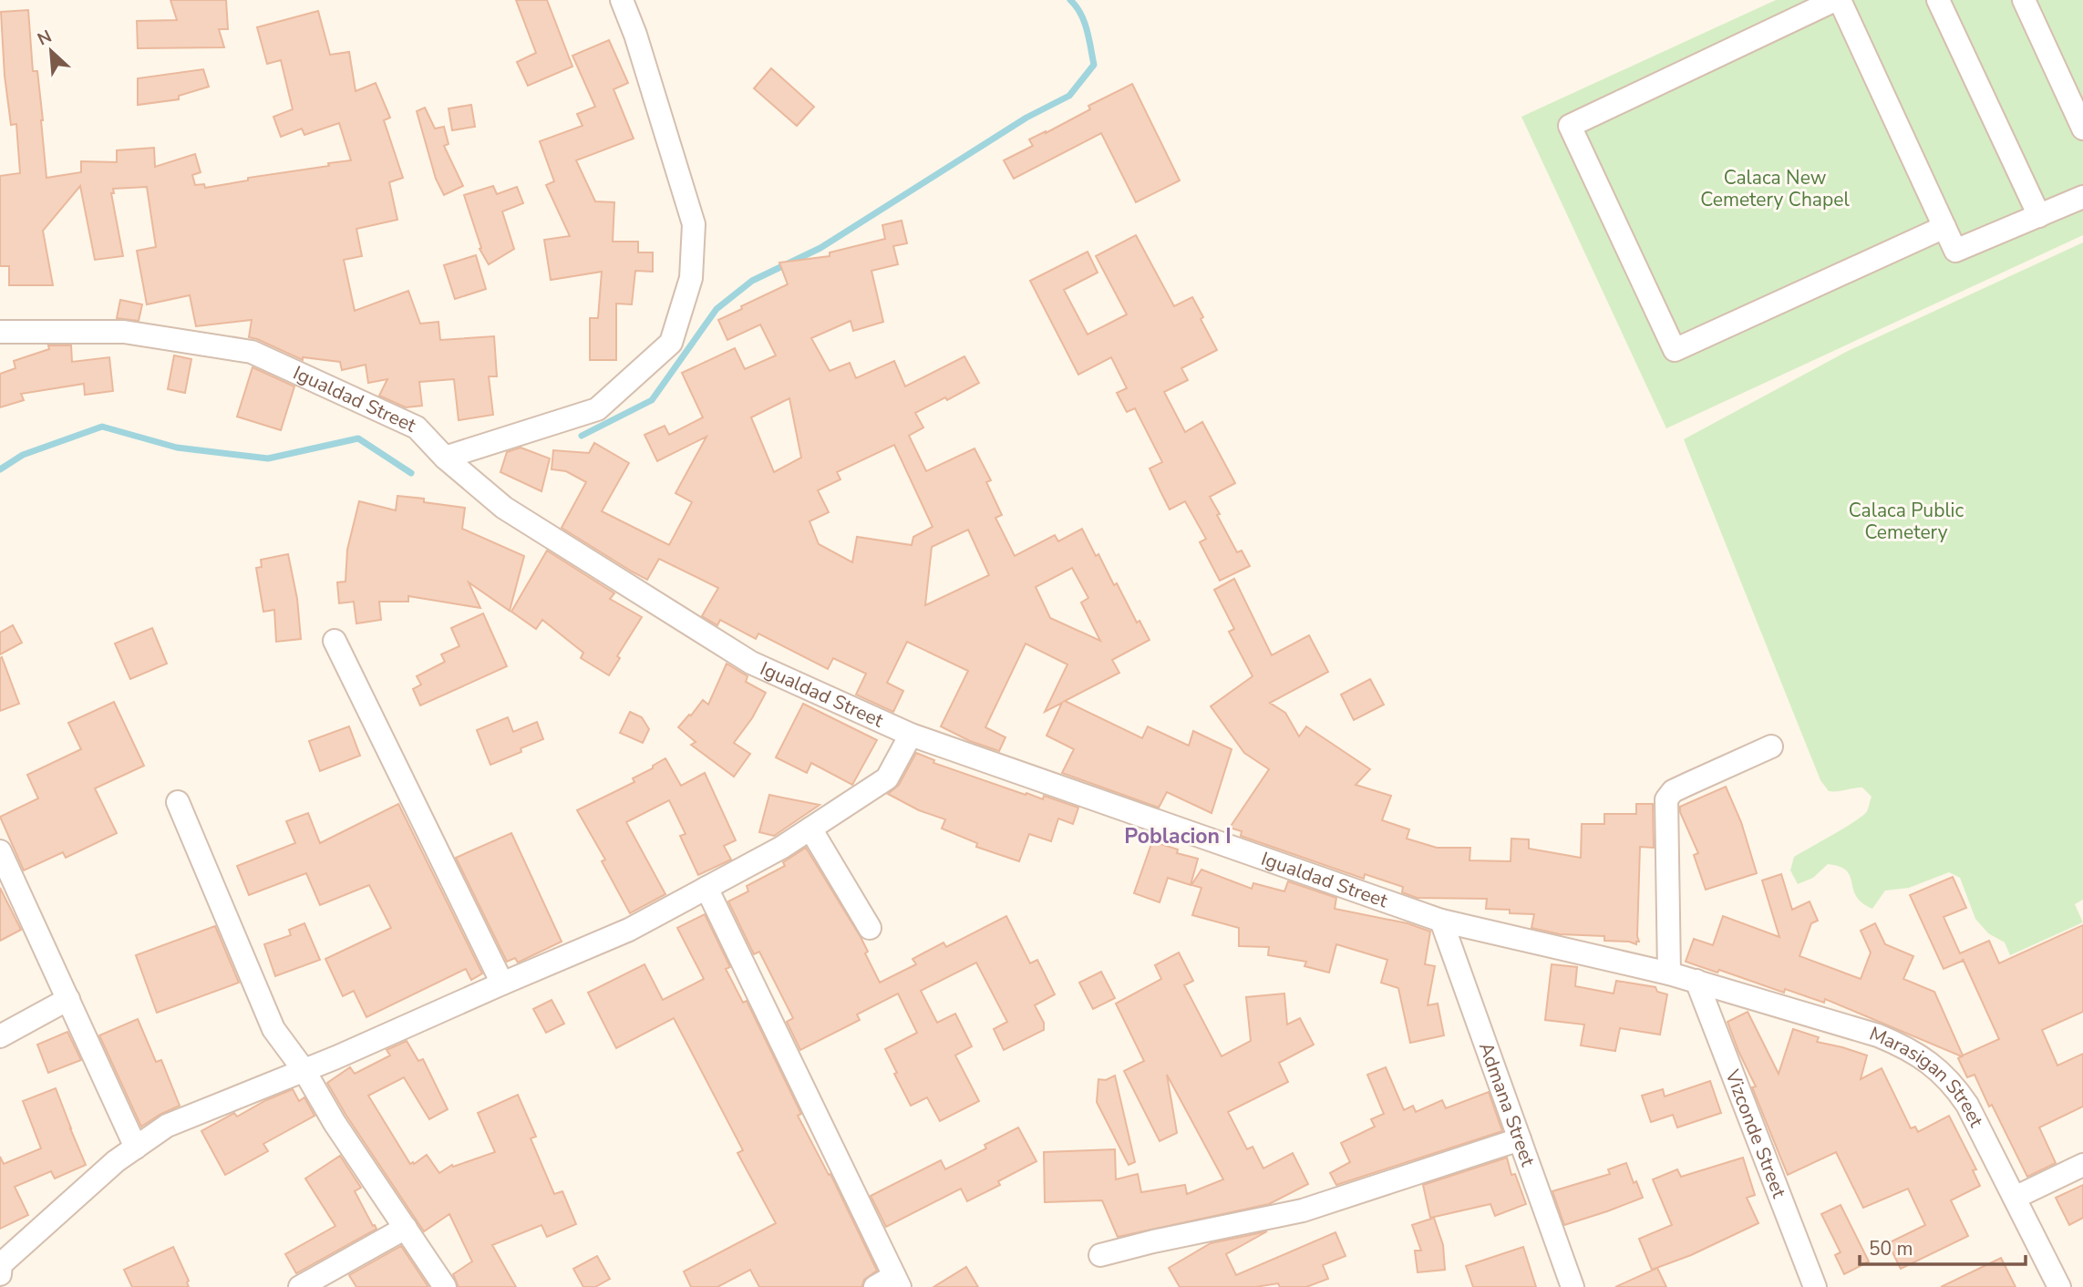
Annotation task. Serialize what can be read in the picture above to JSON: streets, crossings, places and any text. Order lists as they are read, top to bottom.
{
  "streets": {
    "street": [
      "Igualdad Street",
      "Marasigan Street",
      "Admana Street",
      "Vizconde Street"
    ]
  },
  "crossings": [
    ["Igualdad Street", "Marasigan Street"],
    ["Igualdad Street", "Admana Street"],
    ["Igualdad Street", "Vizconde Street"],
    ["Marasigan Street", "Vizconde Street"]
  ],
  "districts": ["Poblacion I"],
  "parks": ["Calaca New Cemetery Chapel", "Calaca Public Cemetery"],
  "scale_bar": "50 m",
  "north": "top left"
}
